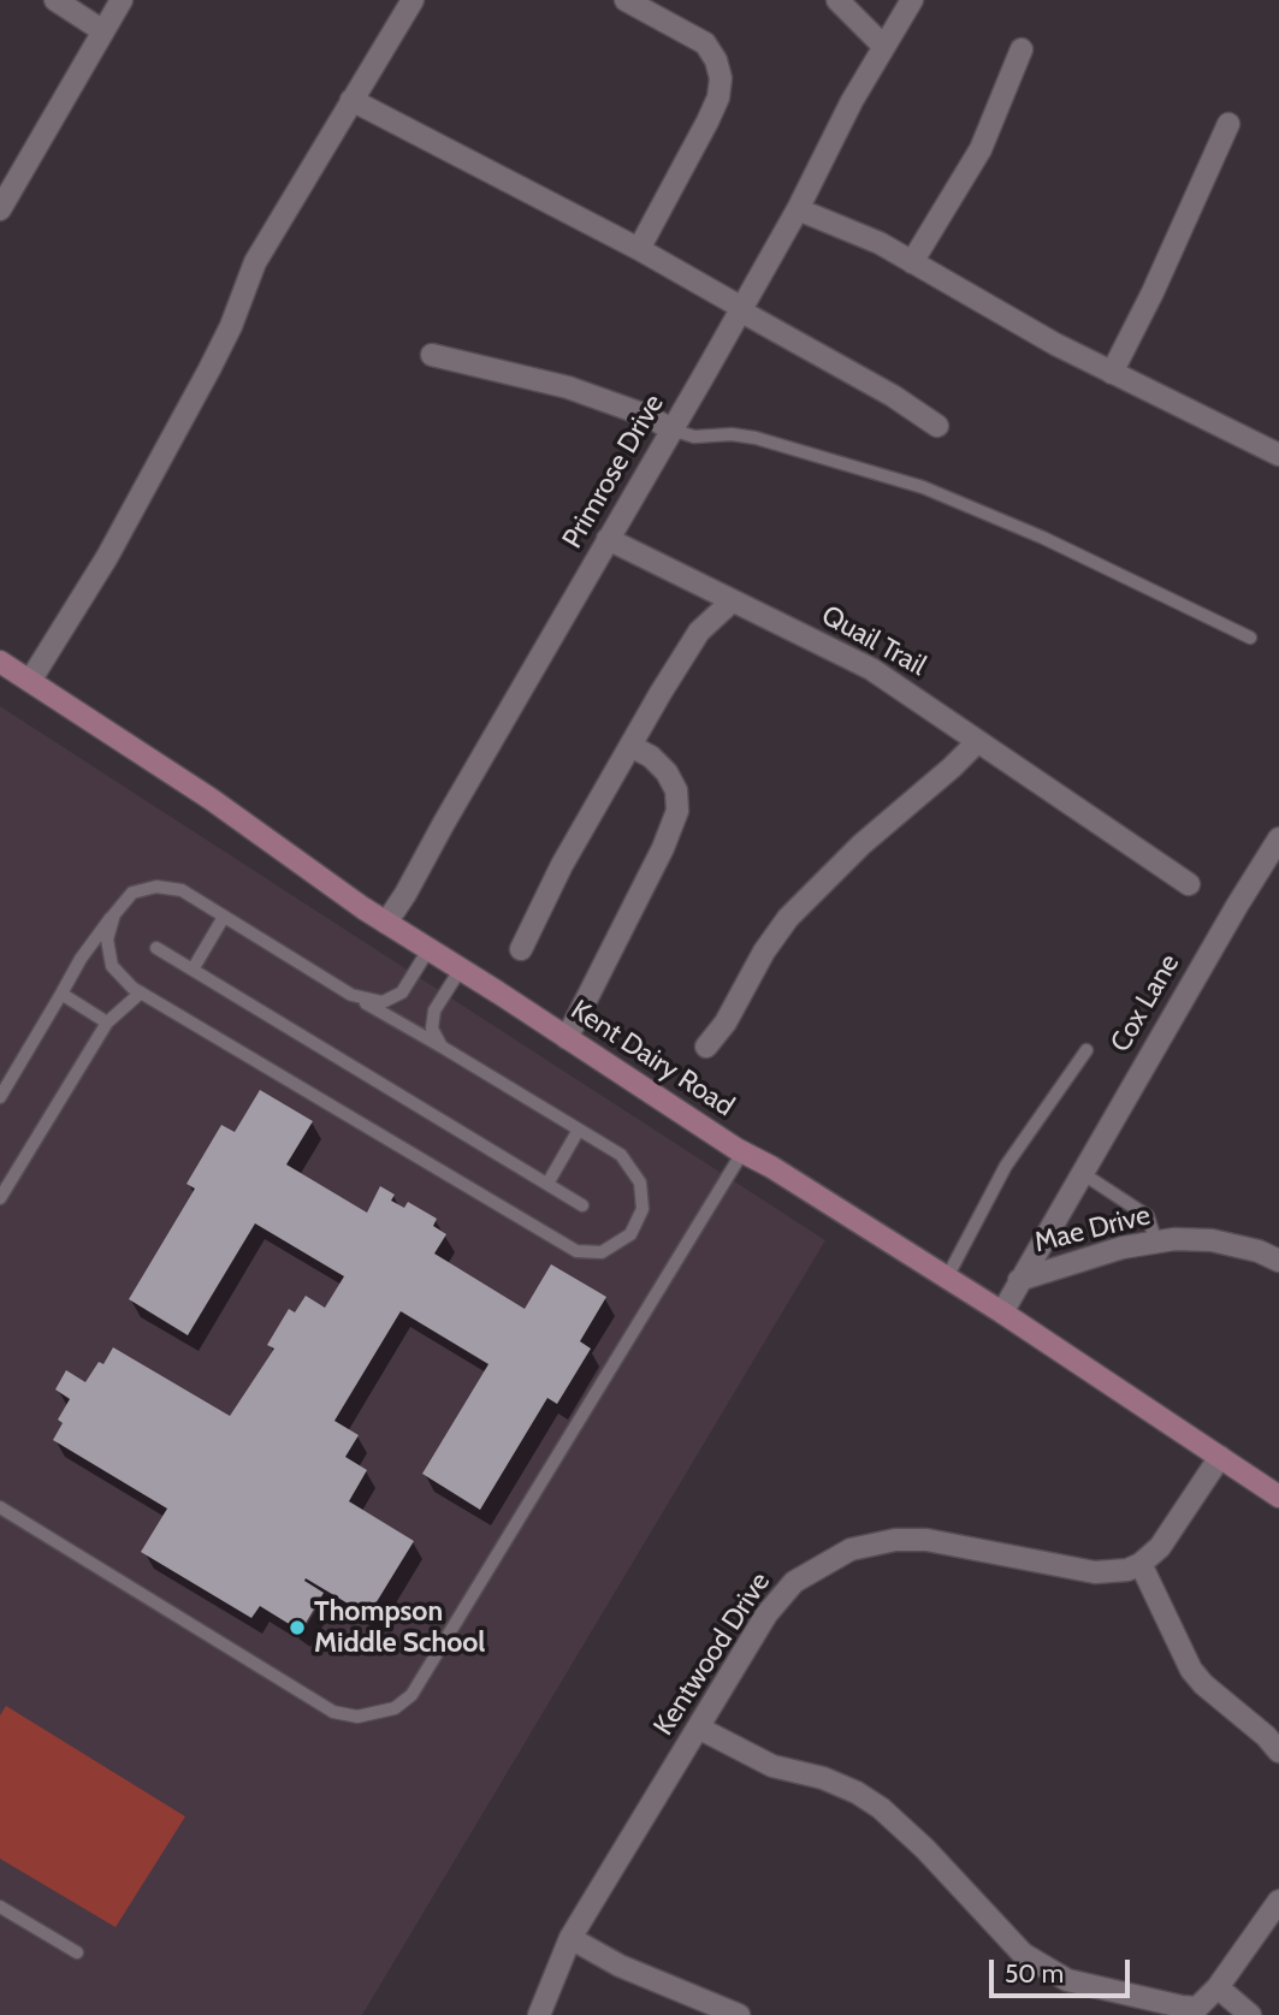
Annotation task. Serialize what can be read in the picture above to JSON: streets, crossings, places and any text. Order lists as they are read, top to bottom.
{
  "streets": {
    "street": [
      "Primrose Drive",
      "Quail Trail",
      "Cox Lane",
      "Kent Dairy Road",
      "Mae Drive",
      "Kentwood Drive"
    ]
  },
  "crossings": [
    ["Primrose Drive", "Quail Trail"],
    ["Primrose Drive", "Kent Dairy Road"],
    ["Cox Lane", "Kent Dairy Road"],
    ["Cox Lane", "Mae Drive"]
  ],
  "places": ["Thompson Middle School"],
  "scale_bar": "50 m"
}
